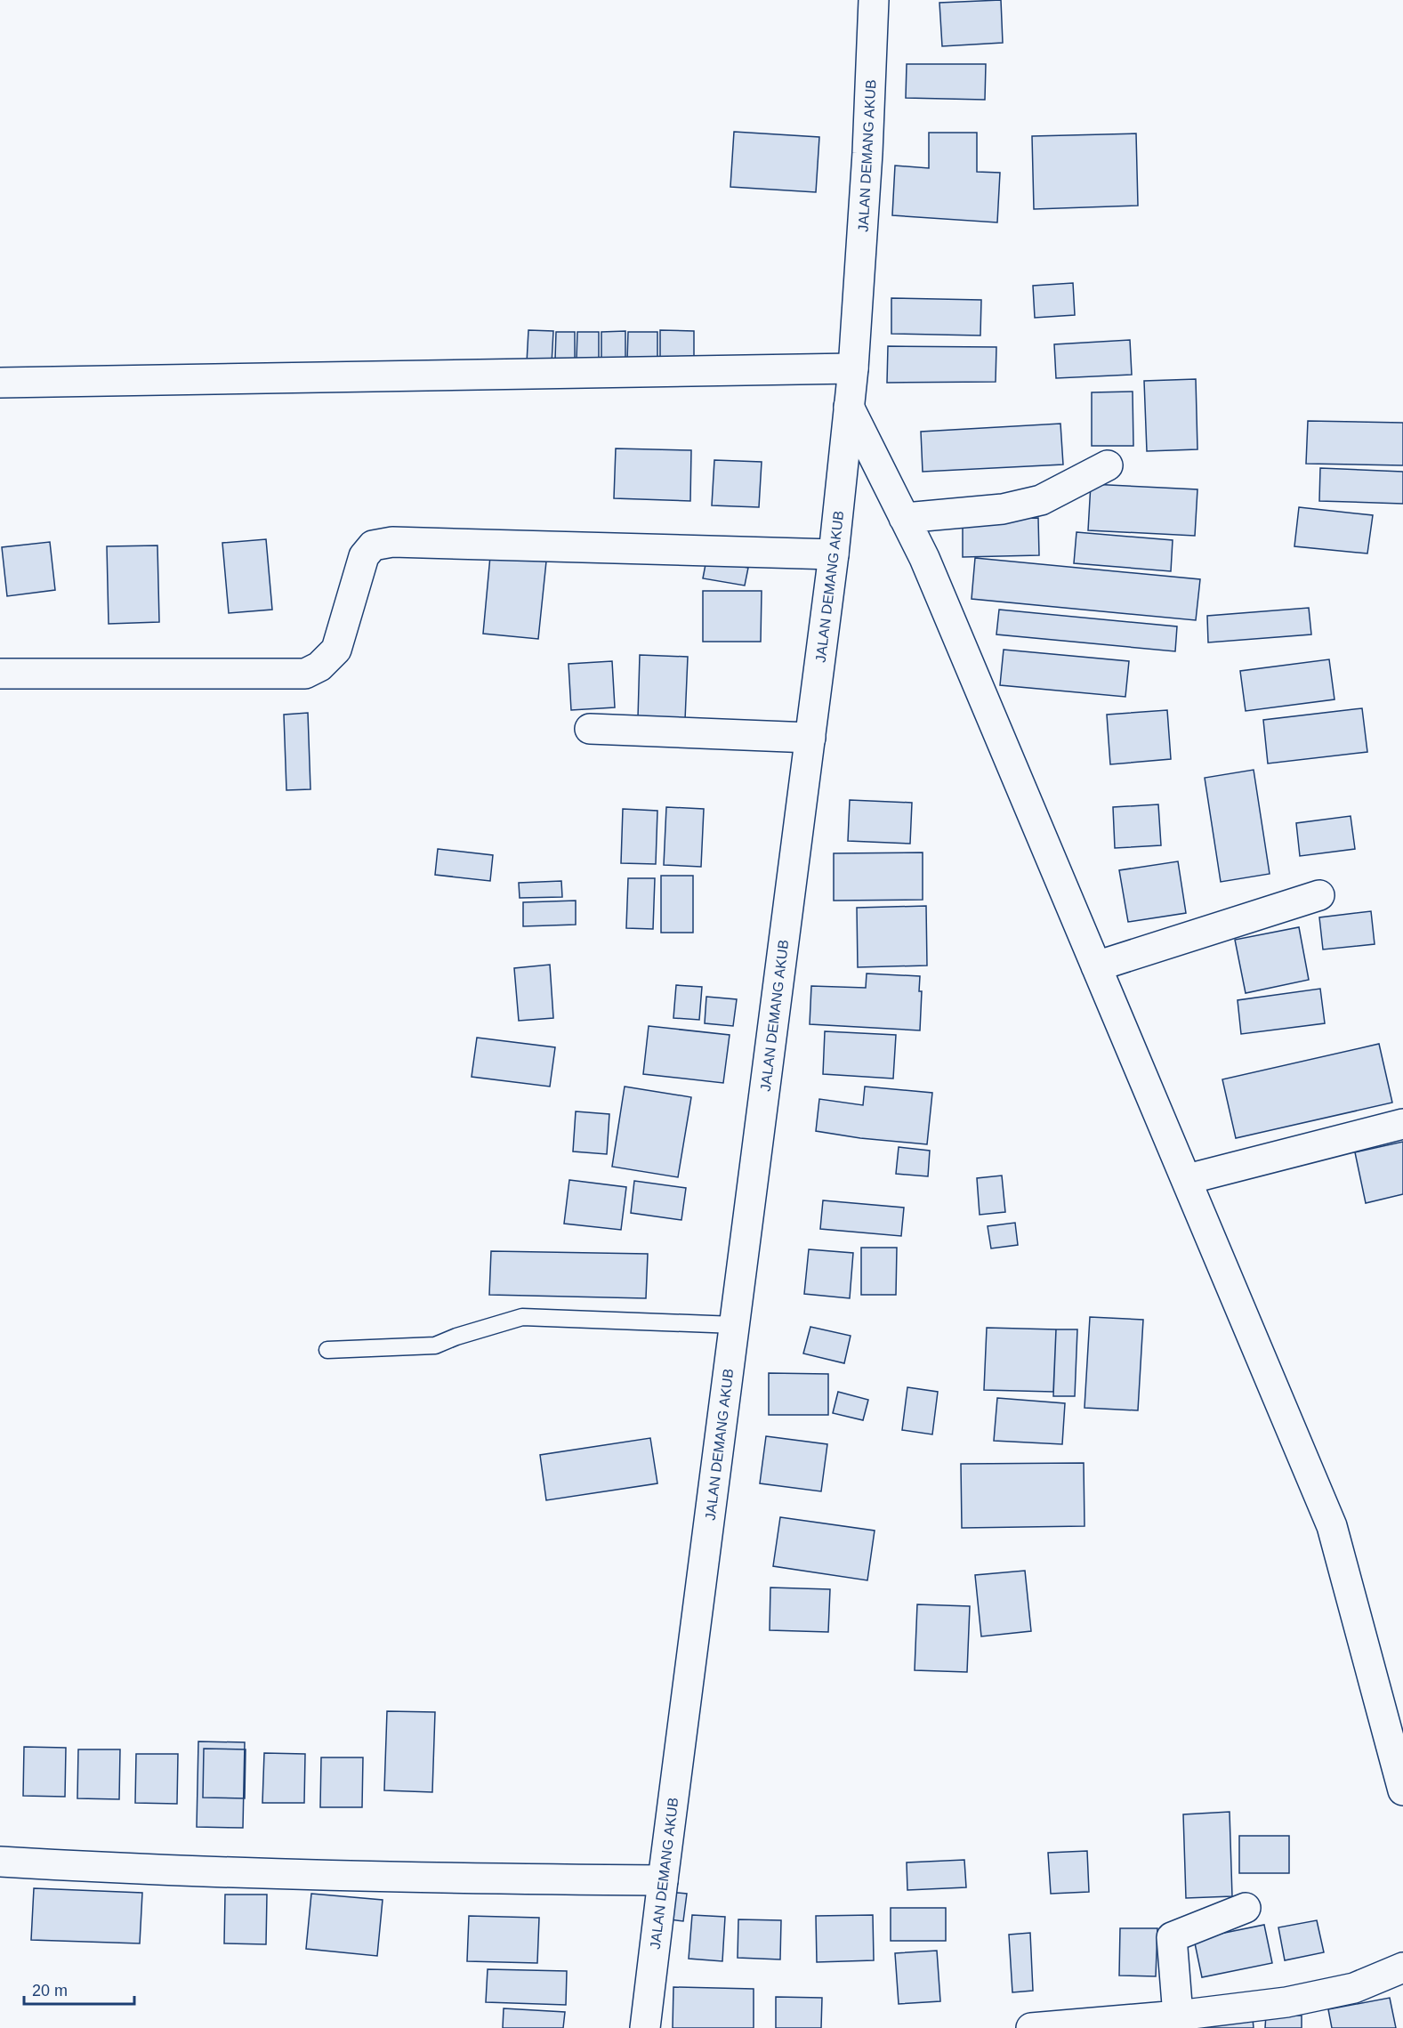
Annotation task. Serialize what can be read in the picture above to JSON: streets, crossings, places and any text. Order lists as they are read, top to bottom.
{
  "streets": {
    "street": ["JALAN DEMANG AKUB"]
  },
  "scale_bar": "20 m"
}
